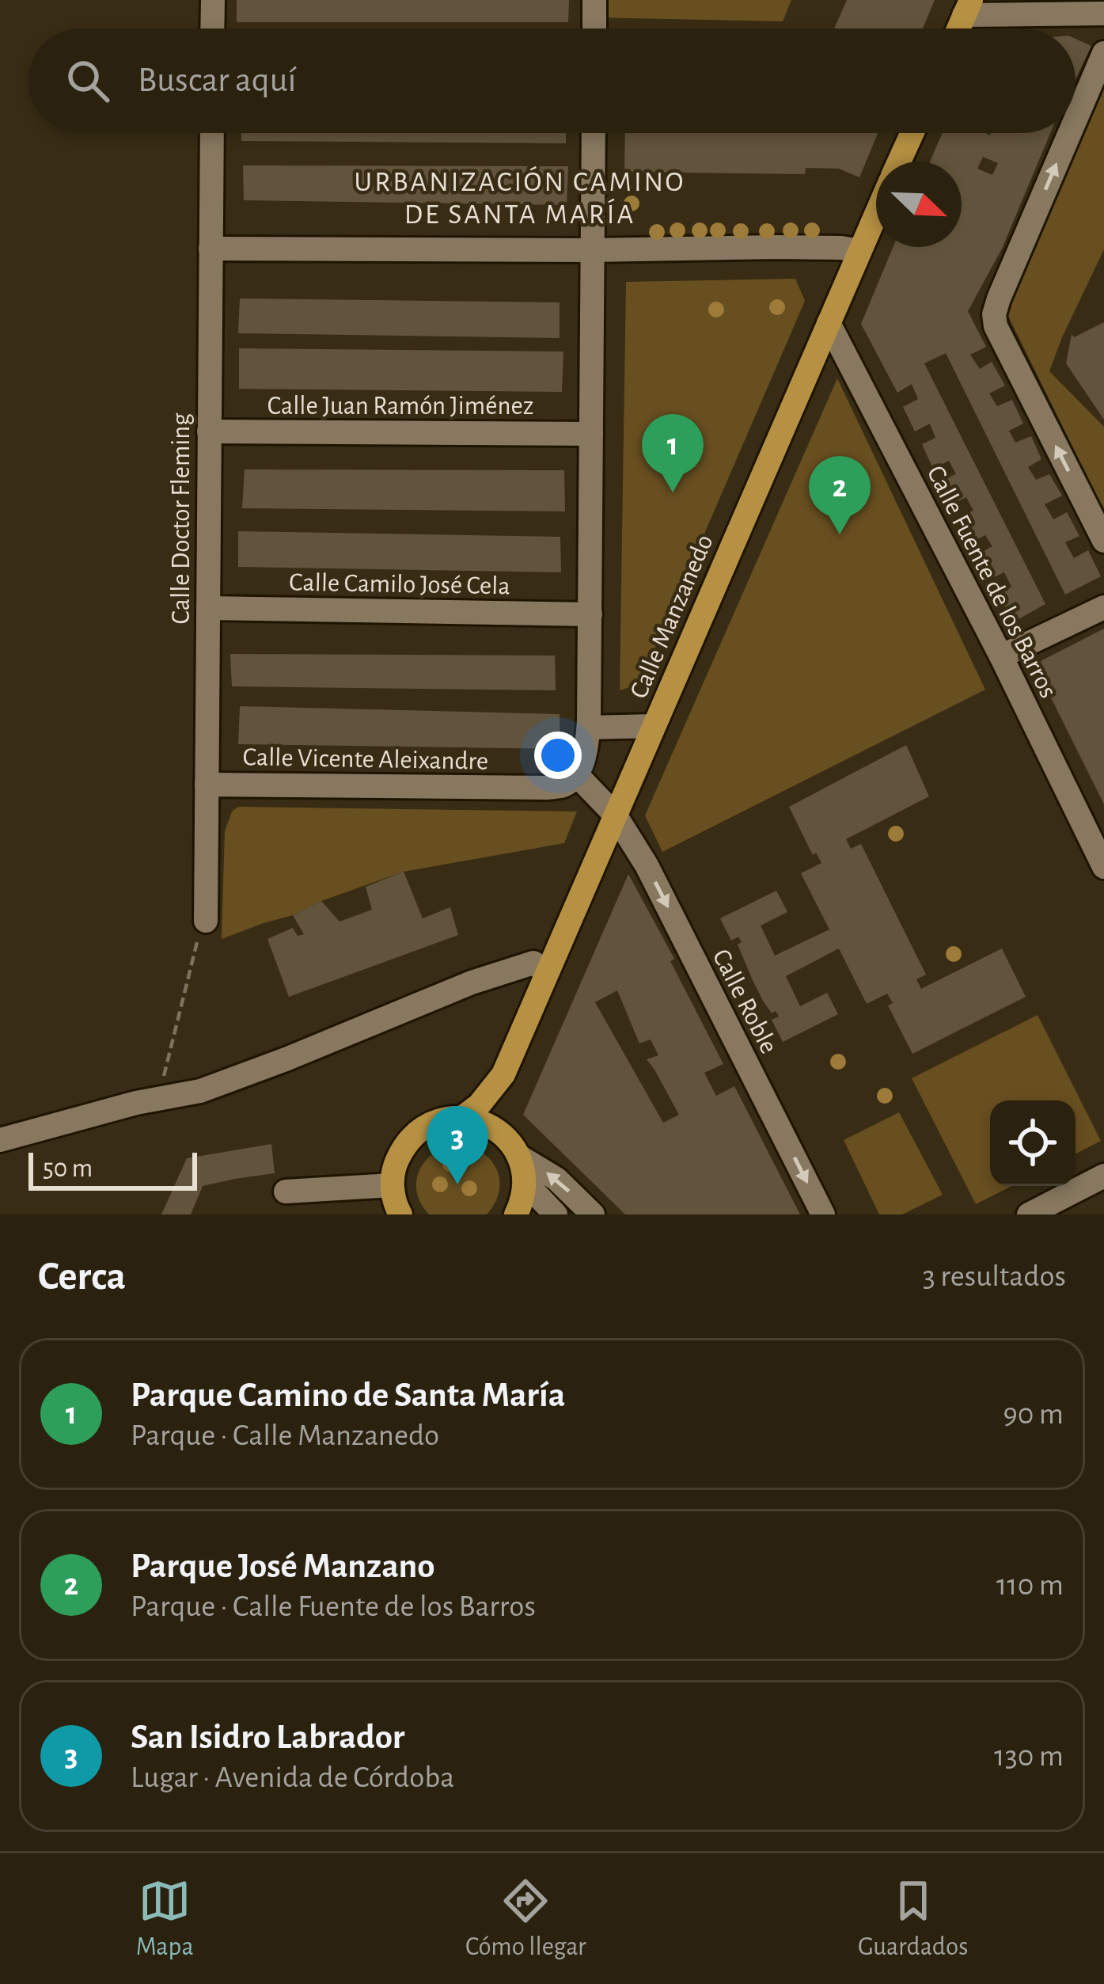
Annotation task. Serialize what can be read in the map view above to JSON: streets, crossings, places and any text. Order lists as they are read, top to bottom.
{
  "streets": {
    "main road": ["Calle Manzanedo"],
    "street": [
      "Calle Juan Ramón Jiménez",
      "Calle Doctor Fleming",
      "Calle Fuente de los Barros",
      "Calle Camilo José Cela",
      "Calle Vicente Aleixandre",
      "Calle Roble"
    ]
  },
  "crossings": [
    ["Calle Juan Ramón Jiménez", "Calle Doctor Fleming"],
    ["Calle Doctor Fleming", "Calle Camilo José Cela"],
    ["Calle Doctor Fleming", "Calle Vicente Aleixandre"],
    ["Calle Fuente de los Barros", "Calle Manzanedo"],
    ["Calle Manzanedo", "Calle Roble"],
    ["Calle Vicente Aleixandre", "Calle Roble"]
  ],
  "one_way": ["Calle Roble"],
  "districts": ["URBANIZACIÓN CAMINO DE SANTA MARÍA"],
  "scale_bar": "50 m",
  "north": "bottom right",
  "page": {
    "search": "Buscar aquí",
    "pins": ["1", "2", "3"],
    "scale": "50 m",
    "heading": ["Cerca", "3 resultados"],
    "list": [
      {
        "mark": "1",
        "name": "Parque Camino de Santa María",
        "note": "Parque · Calle Manzanedo",
        "value": "90 m"
      },
      {
        "mark": "2",
        "name": "Parque José Manzano",
        "note": "Parque · Calle Fuente de los Barros",
        "value": "110 m"
      },
      {
        "mark": "3",
        "name": "San Isidro Labrador",
        "note": "Lugar · Avenida de Córdoba",
        "value": "130 m"
      }
    ],
    "nav": ["Mapa", "Cómo llegar", "Guardados"]
  }
}
